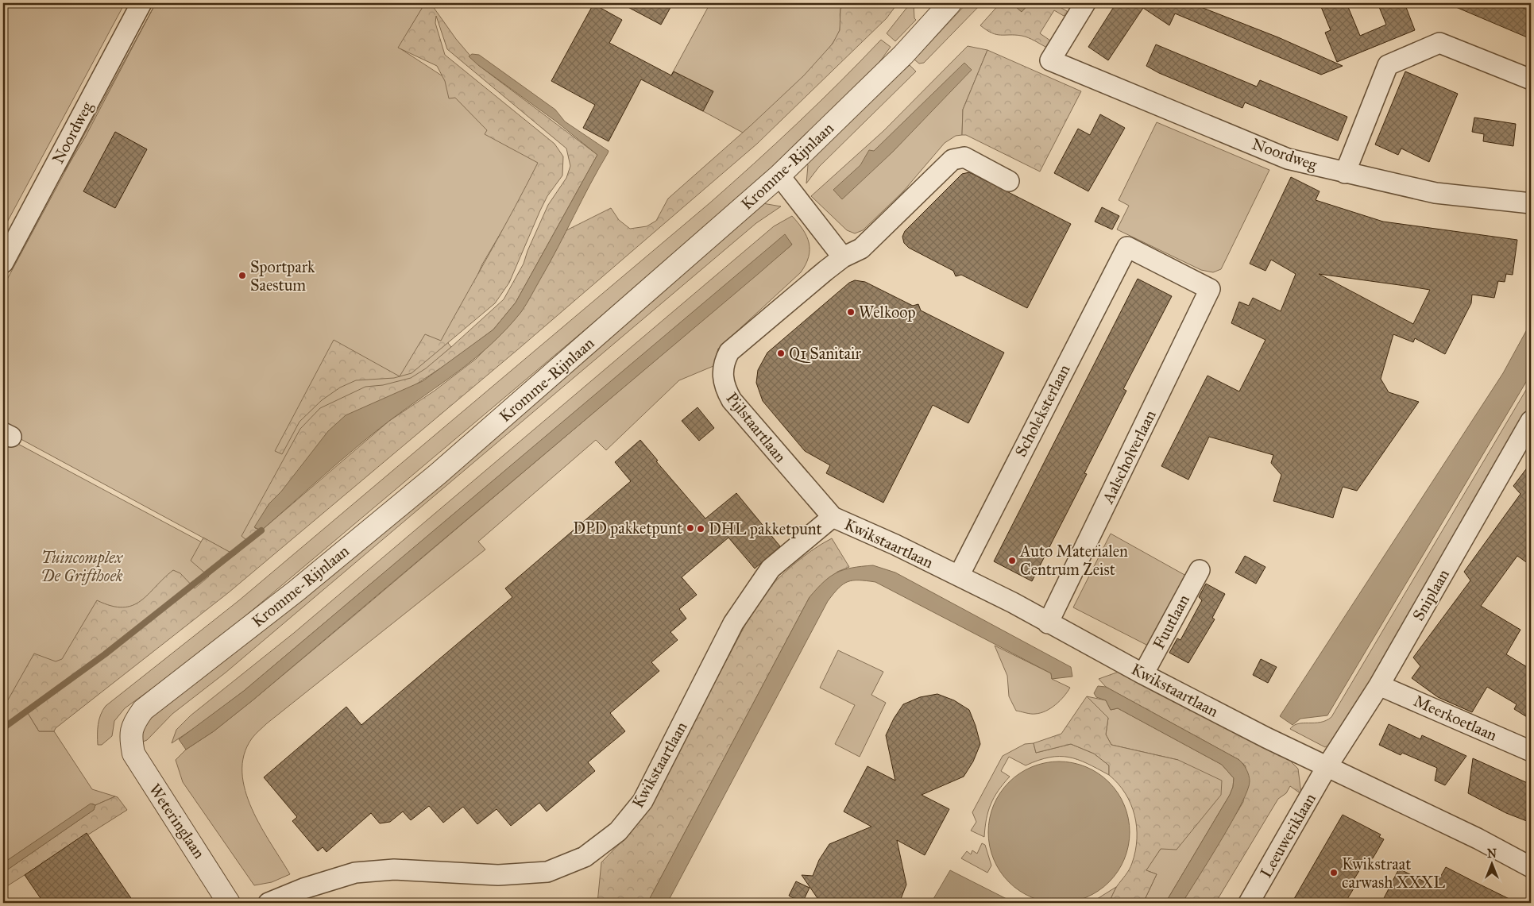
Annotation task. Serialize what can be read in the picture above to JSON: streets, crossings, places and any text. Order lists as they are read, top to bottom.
{
  "streets": {
    "street": [
      "Noordweg",
      "Kromme-Rijnlaan",
      "Scholeksterlaan",
      "Pijlstaartlaan",
      "Aalscholverlaan",
      "Kwikstaartlaan",
      "Sniplaan",
      "Fuutlaan",
      "Meerkoetlaan",
      "Weteringlaan",
      "Leeuweriklaan"
    ]
  },
  "crossings": [
    ["Kromme-Rijnlaan", "Weteringlaan"],
    ["Scholeksterlaan", "Aalscholverlaan"],
    ["Scholeksterlaan", "Kwikstaartlaan"],
    ["Pijlstaartlaan", "Kwikstaartlaan"],
    ["Aalscholverlaan", "Kwikstaartlaan"],
    ["Kwikstaartlaan", "Sniplaan"],
    ["Kwikstaartlaan", "Fuutlaan"],
    ["Kwikstaartlaan", "Leeuweriklaan"],
    ["Sniplaan", "Meerkoetlaan"],
    ["Sniplaan", "Leeuweriklaan"]
  ],
  "parks": ["Tuincomplex De Grifthoek"],
  "places": [
    "Sportpark Saestum",
    "Welkoop",
    "Q1 Sanitair",
    "DPD pakketpunt",
    "DHL pakketpunt",
    "Auto Materialen Centrum Zeist",
    "Kwikstraat carwash XXXL"
  ],
  "north": "top"
}
